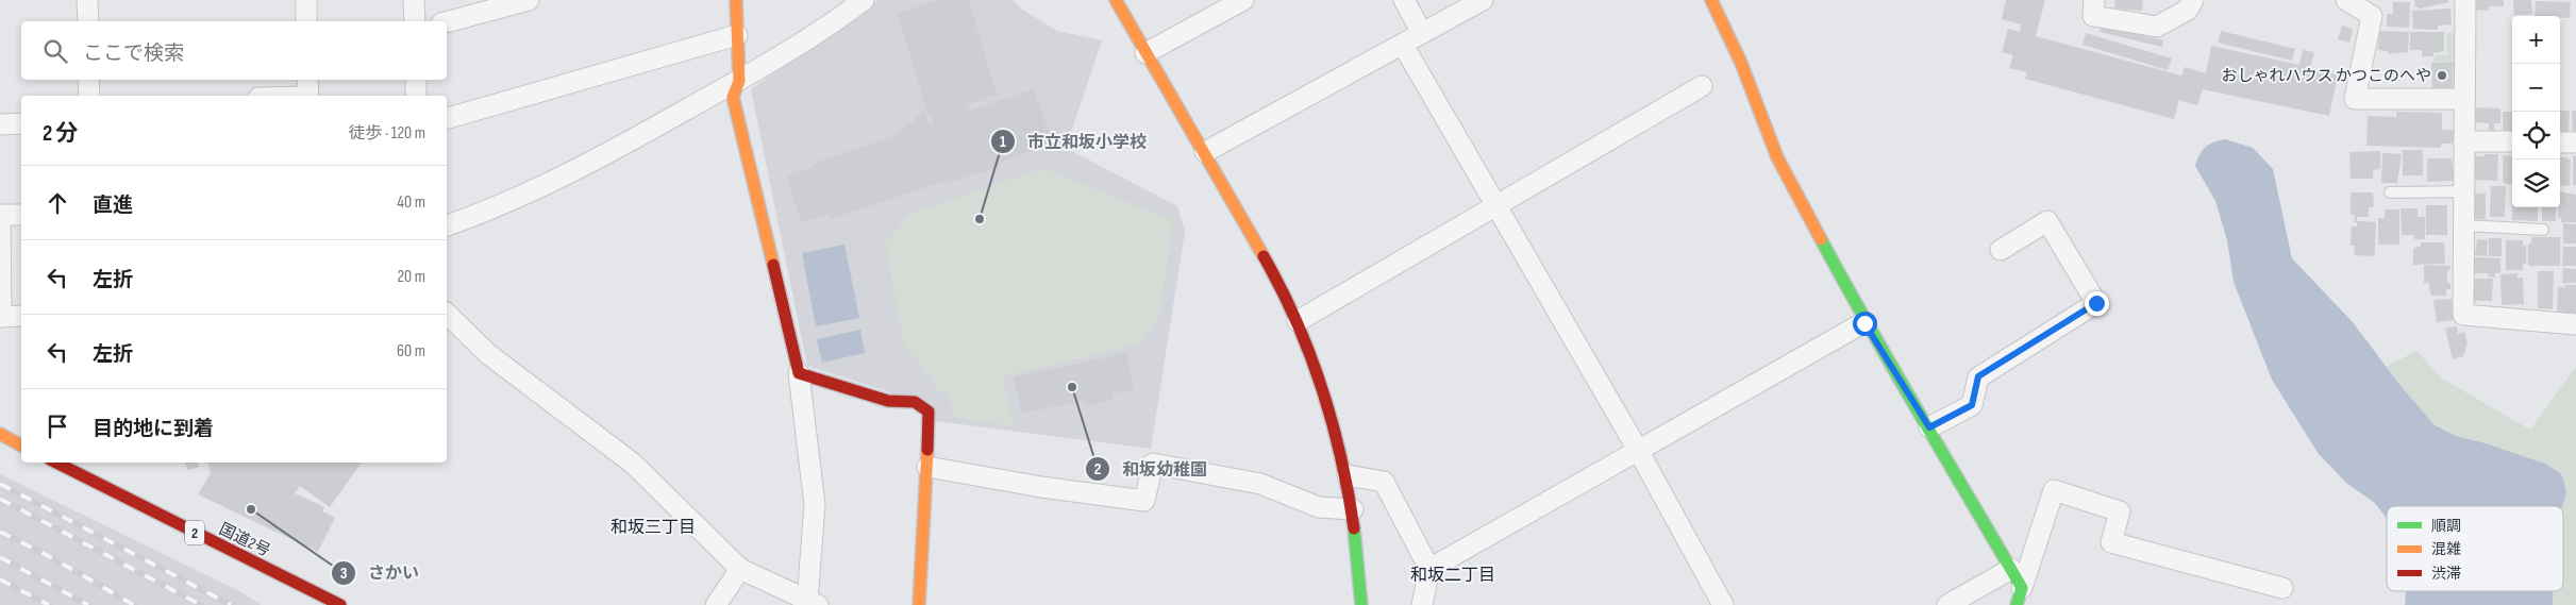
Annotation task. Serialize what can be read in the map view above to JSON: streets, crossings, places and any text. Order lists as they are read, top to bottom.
{
  "streets": {
    "main road": ["2", "国道2号"]
  },
  "districts": ["和坂三丁目", "和坂二丁目"],
  "places": [
    "おしゃれハウス かつこのへや",
    "市立和坂小学校",
    "和坂幼稚園",
    "さかい"
  ],
  "legend": ["順調", "混雑", "渋滞"],
  "page": {
    "map_buttons": ["+", "−"],
    "search": "ここで検索",
    "heading": ["2 分", "徒歩 · 120 m"],
    "list": [
      ["直進", "40 m"],
      ["左折", "20 m"],
      ["左折", "60 m"],
      "目的地に到着"
    ]
  }
}
